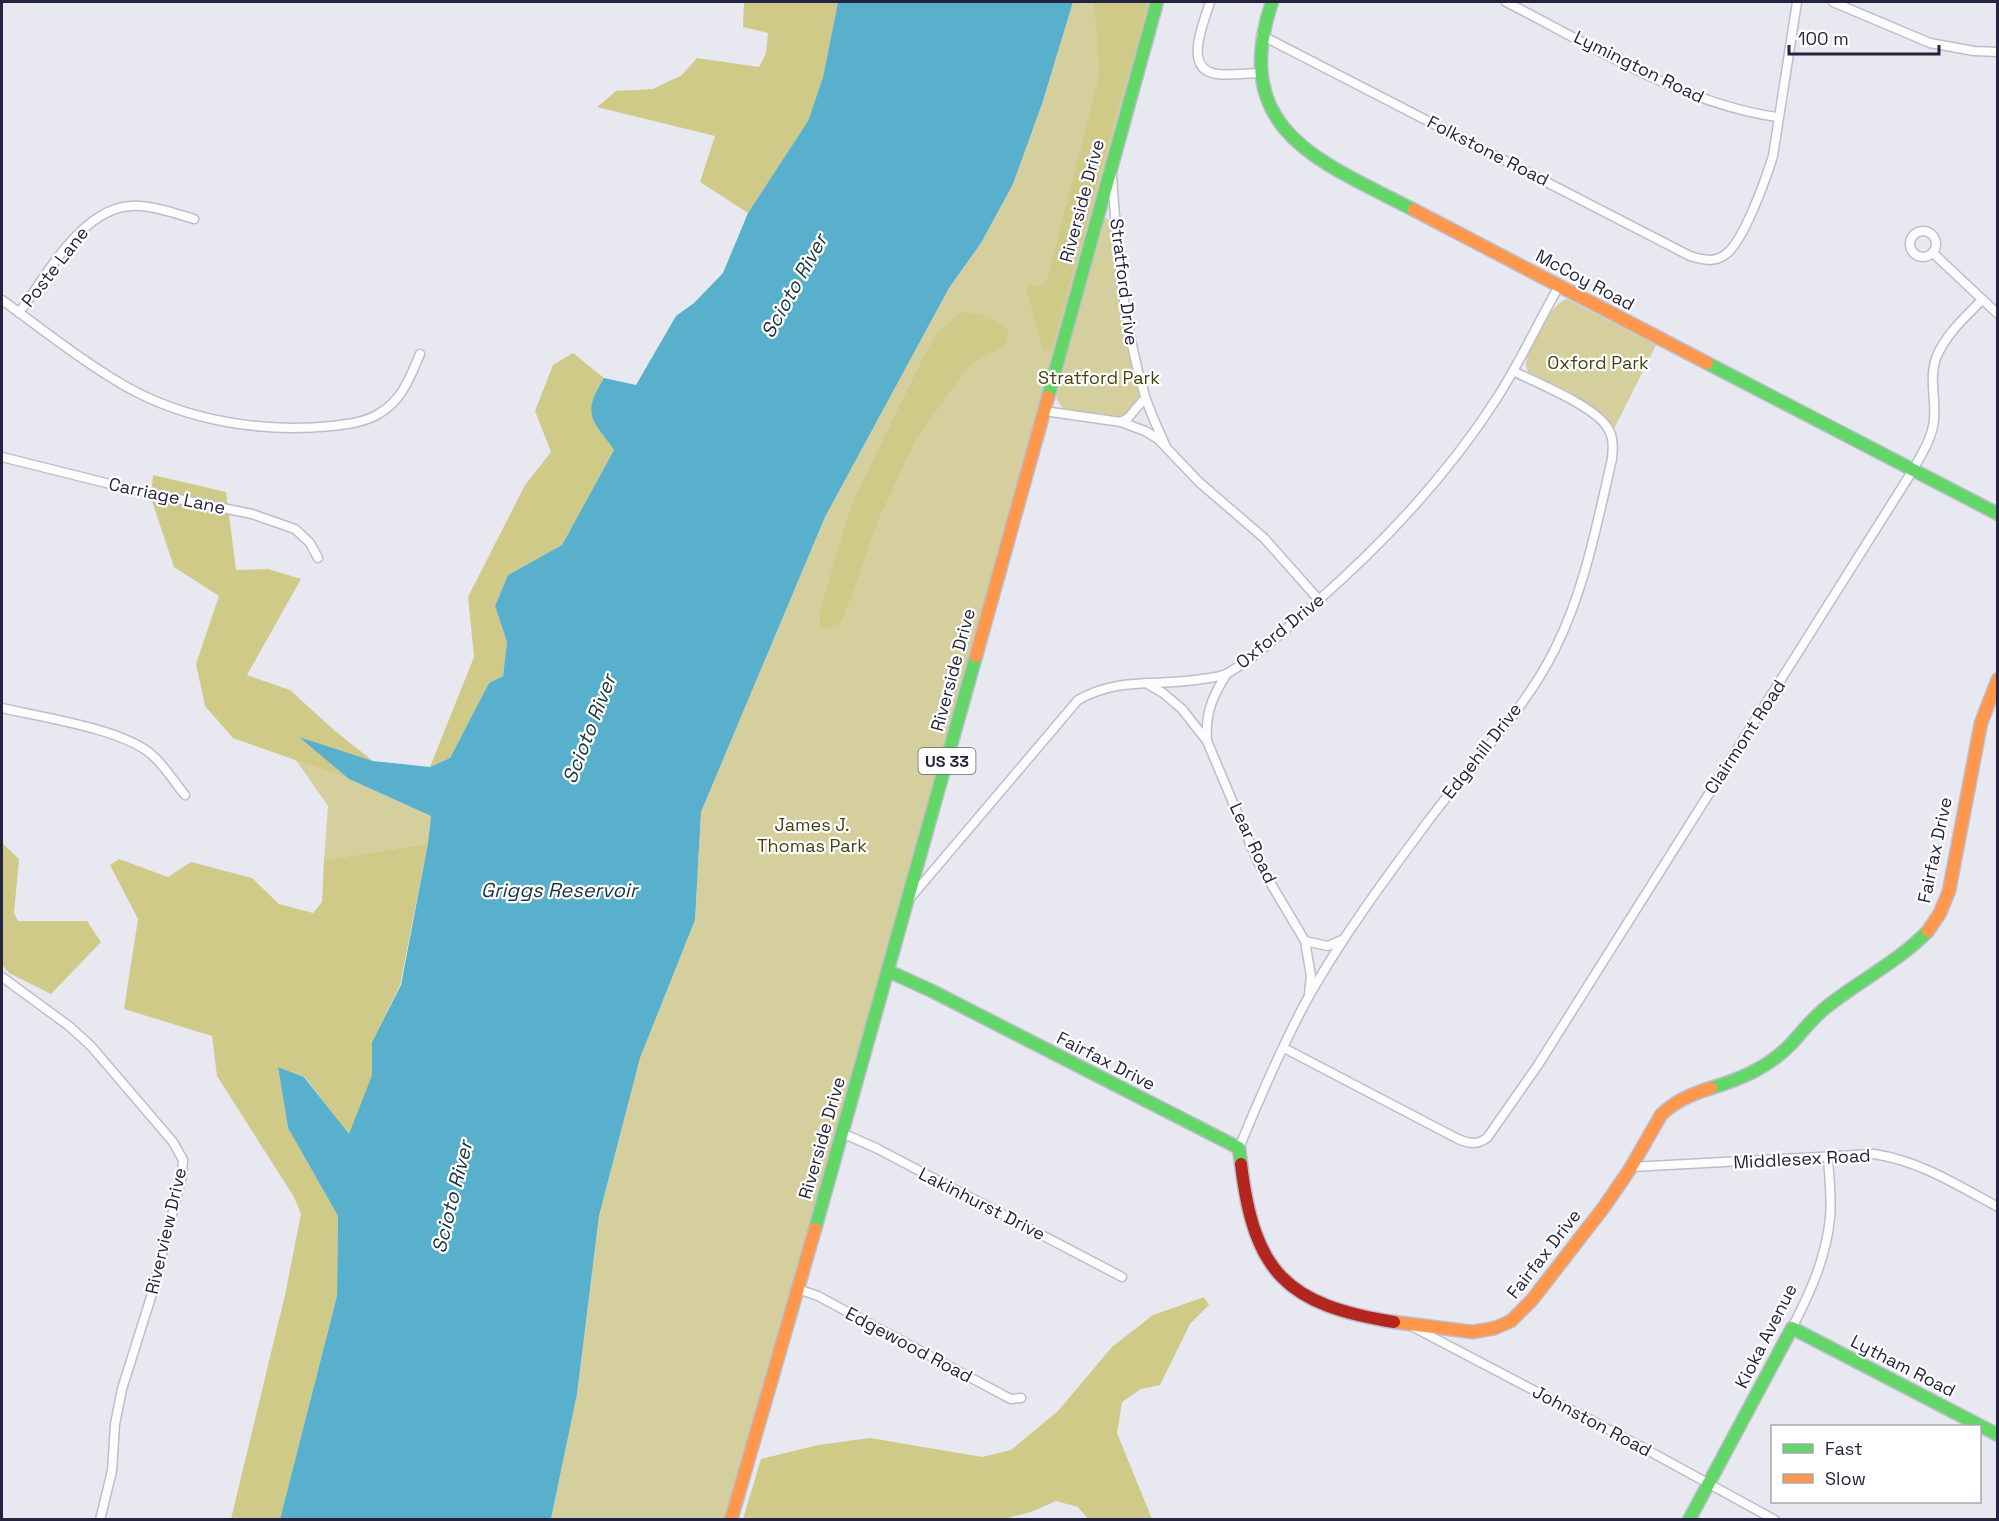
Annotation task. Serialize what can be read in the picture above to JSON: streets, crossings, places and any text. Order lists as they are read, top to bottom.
{
  "streets": {
    "main road": [
      "Riverside Drive",
      "McCoy Road",
      "US 33",
      "Fairfax Drive",
      "Kioka Avenue",
      "Lytham Road"
    ],
    "street": [
      "Lymington Road",
      "Folkstone Road",
      "Poste Lane",
      "Stratford Drive",
      "Carriage Lane",
      "Oxford Drive",
      "Clairmont Road",
      "Edgehill Drive",
      "Lear Road",
      "Middlesex Road",
      "Lakinhurst Drive",
      "Riverview Drive",
      "Edgewood Road",
      "Johnston Road"
    ]
  },
  "crossings": [
    ["Lymington Road", "Folkstone Road"],
    ["Folkstone Road", "McCoy Road"],
    ["Riverside Drive", "Stratford Drive"],
    ["Riverside Drive", "Oxford Drive"],
    ["Riverside Drive", "Fairfax Drive"],
    ["Riverside Drive", "Lakinhurst Drive"],
    ["Riverside Drive", "Edgewood Road"],
    ["McCoy Road", "Oxford Drive"],
    ["McCoy Road", "Clairmont Road"],
    ["Stratford Drive", "Oxford Drive"],
    ["Oxford Drive", "Edgehill Drive"],
    ["Oxford Drive", "Lear Road"],
    ["Clairmont Road", "Edgehill Drive"],
    ["Edgehill Drive", "Lear Road"],
    ["Edgehill Drive", "Fairfax Drive"],
    ["Fairfax Drive", "Middlesex Road"],
    ["Fairfax Drive", "Johnston Road"],
    ["Middlesex Road", "Kioka Avenue"],
    ["Kioka Avenue", "Lytham Road"],
    ["Kioka Avenue", "Johnston Road"]
  ],
  "water": ["Scioto River", "Griggs Reservoir"],
  "parks": ["Oxford Park", "Stratford Park", "James J. Thomas Park"],
  "legend": ["Fast", "Slow"],
  "scale_bar": "100 m"
}
